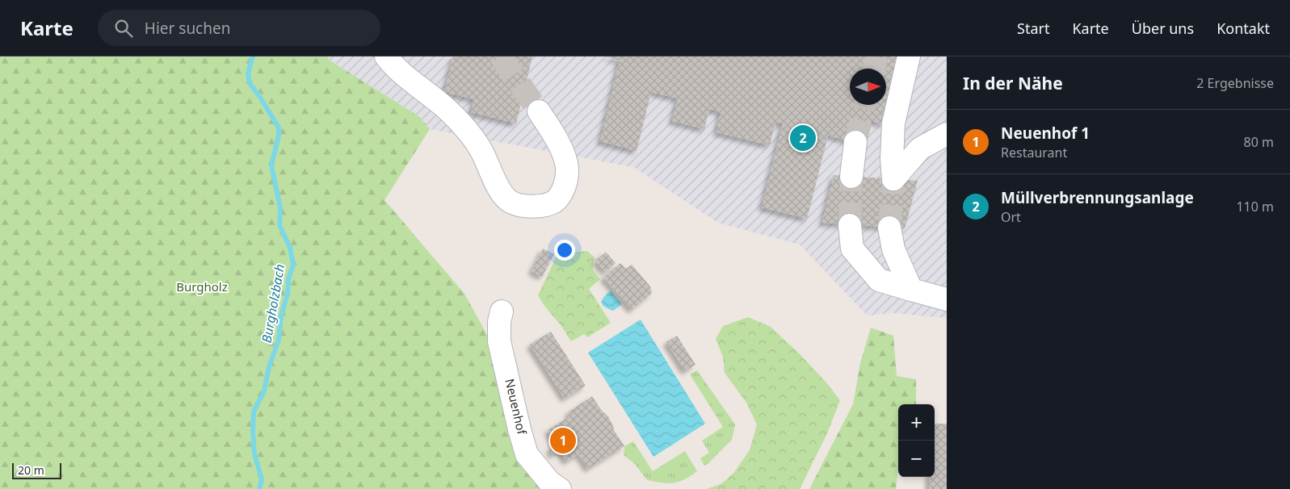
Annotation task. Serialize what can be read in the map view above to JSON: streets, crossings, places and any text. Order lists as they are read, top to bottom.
{
  "streets": {
    "lane": ["Neuenhof"]
  },
  "water": ["Burgholzbach"],
  "parks": ["Burgholz"],
  "scale_bar": "20 m",
  "north": "right",
  "page": {
    "header": "Karte",
    "search": "Hier suchen",
    "nav": [
      "Start",
      "Karte",
      "Über uns",
      "Kontakt"
    ],
    "heading": ["In der Nähe", "2 Ergebnisse"],
    "list": [
      {
        "mark": "1",
        "name": "Neuenhof 1",
        "note": "Restaurant",
        "value": "80 m"
      },
      {
        "mark": "2",
        "name": "Müllverbrennungsanlage",
        "note": "Ort",
        "value": "110 m"
      }
    ],
    "pins": ["2", "1"],
    "map_buttons": ["+", "−"],
    "scale": "20 m"
  }
}
